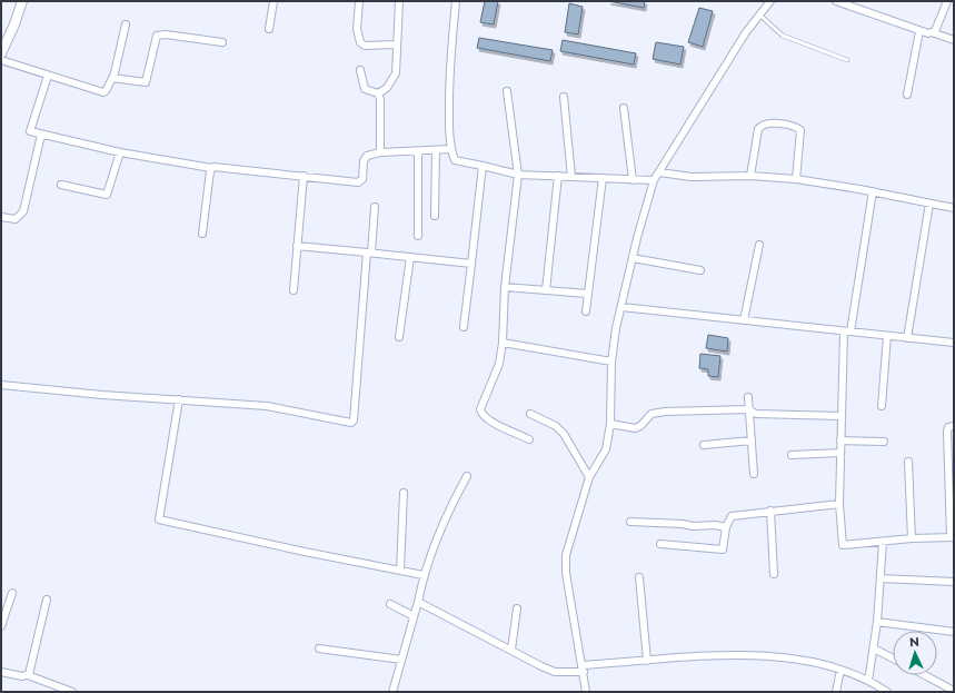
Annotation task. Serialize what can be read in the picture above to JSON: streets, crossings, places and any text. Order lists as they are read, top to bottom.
{
  "north": "top"
}
